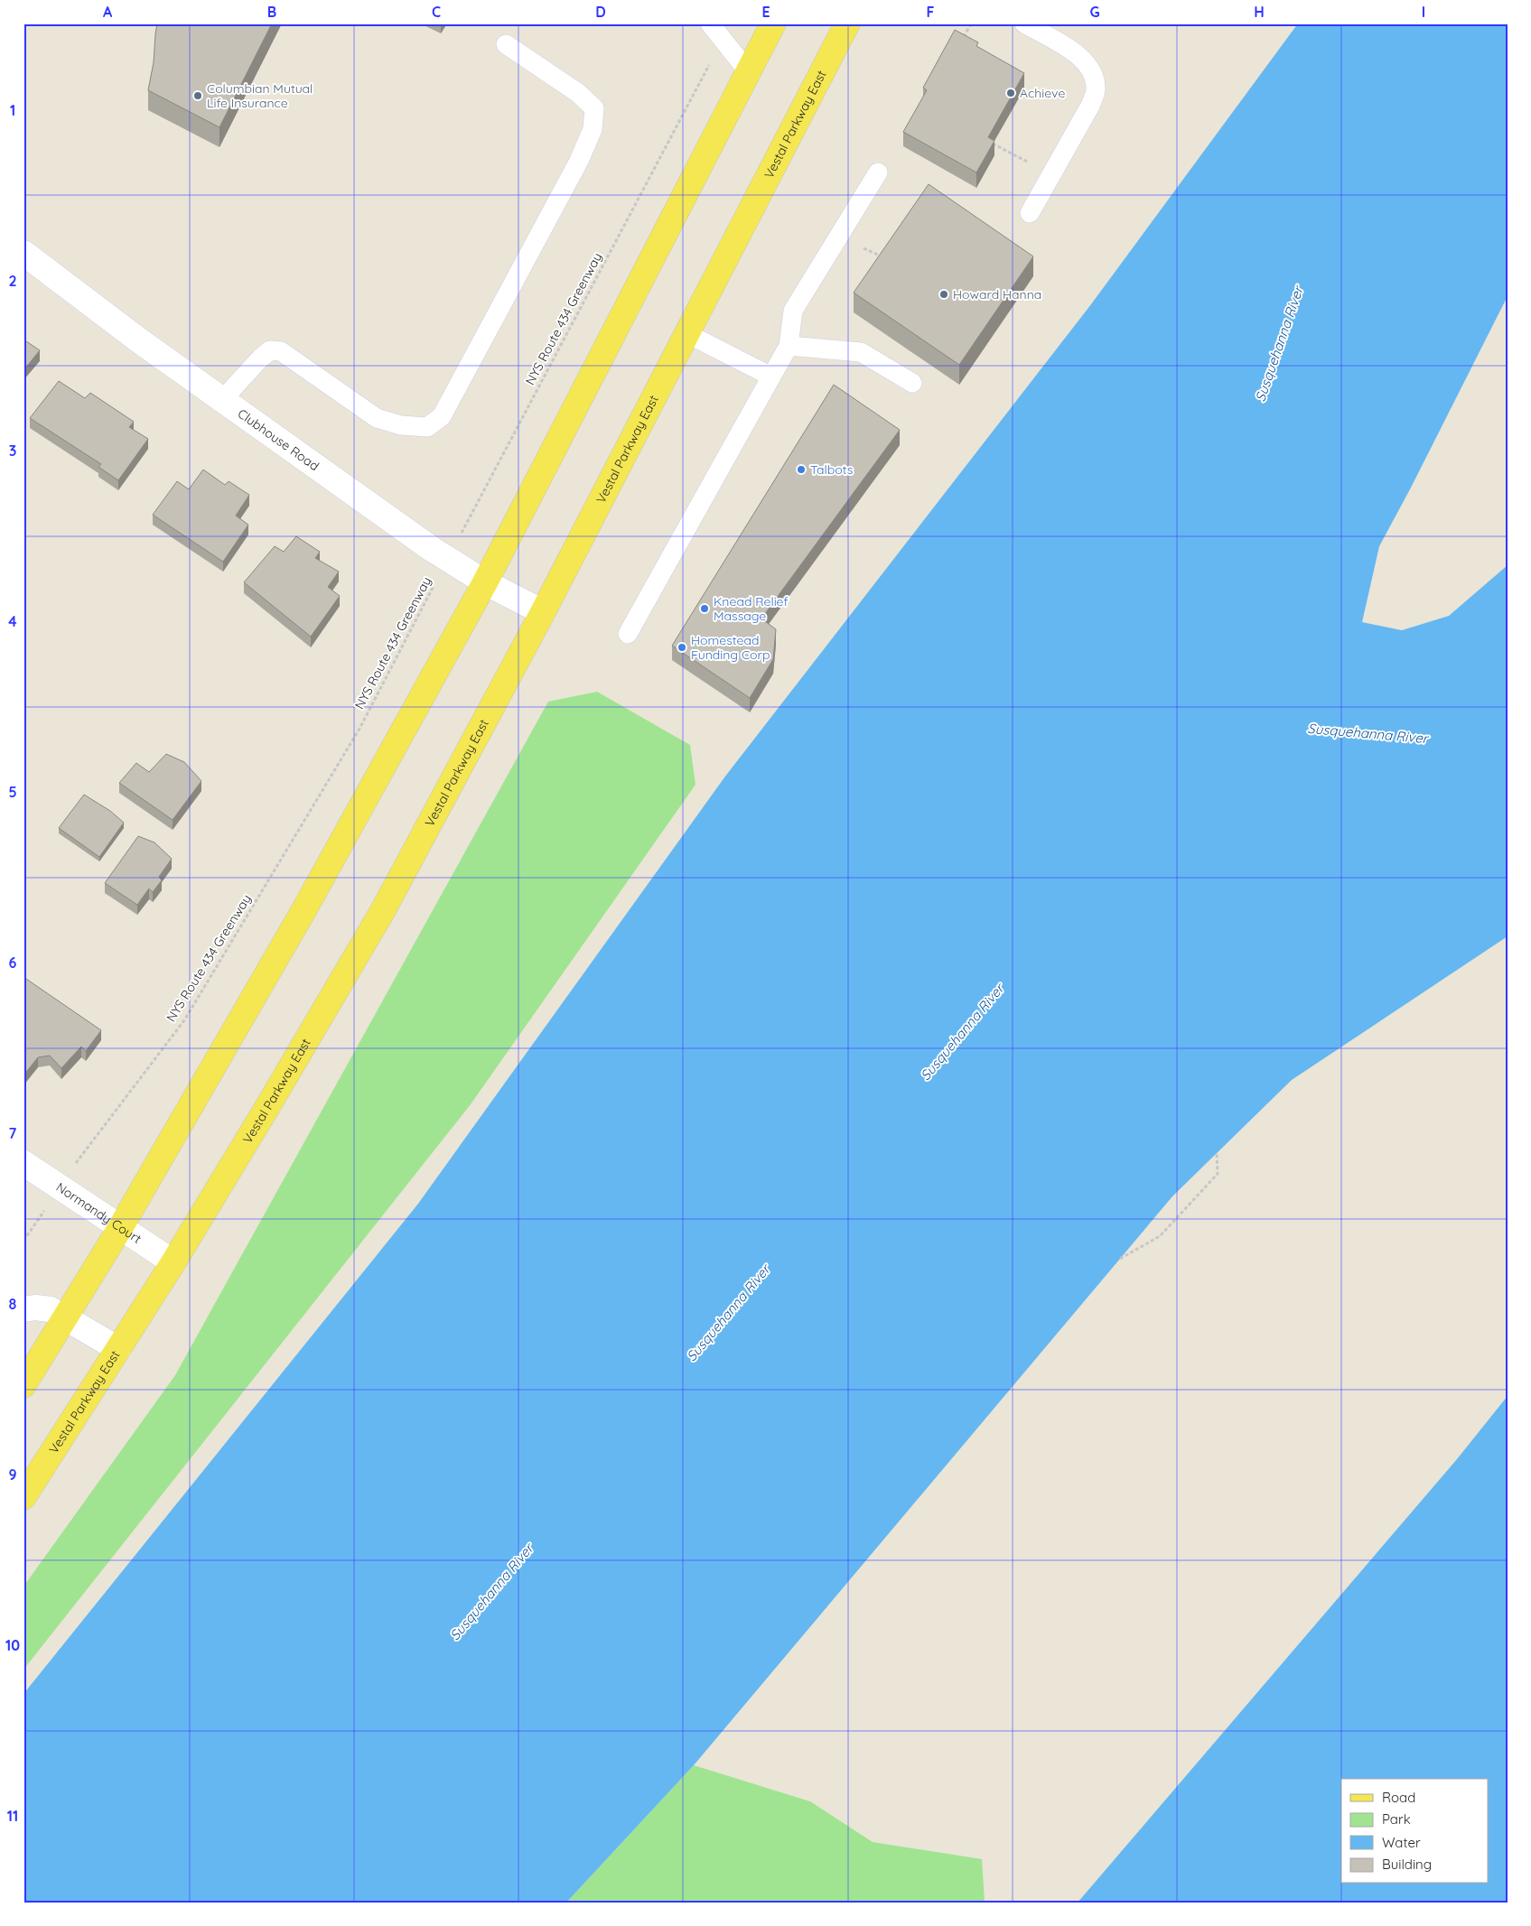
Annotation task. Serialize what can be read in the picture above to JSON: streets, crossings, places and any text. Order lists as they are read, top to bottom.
{
  "streets": {
    "main road": ["Vestal Parkway East"],
    "street": ["Clubhouse Road", "Normandy Court"],
    "path": ["NYS Route 434 Greenway"]
  },
  "crossings": [
    ["Vestal Parkway East", "Clubhouse Road"],
    ["Vestal Parkway East", "Normandy Court"],
    ["NYS Route 434 Greenway", "Clubhouse Road"],
    ["NYS Route 434 Greenway", "Normandy Court"]
  ],
  "water": ["Susquehanna River"],
  "places": [
    "Achieve",
    "Columbian Mutual Life Insurance",
    "Howard Hanna",
    "Talbots",
    "Knead Relief Massage",
    "Homestead Funding Corp"
  ],
  "legend": [
    "Road",
    "Park",
    "Water",
    "Building"
  ],
  "grid": {
    "columns": [
      "A",
      "B",
      "C",
      "D",
      "E",
      "F",
      "G",
      "H",
      "I"
    ],
    "rows": [
      "1",
      "2",
      "3",
      "4",
      "5",
      "6",
      "7",
      "8",
      "9",
      "10",
      "11"
    ]
  }
}
